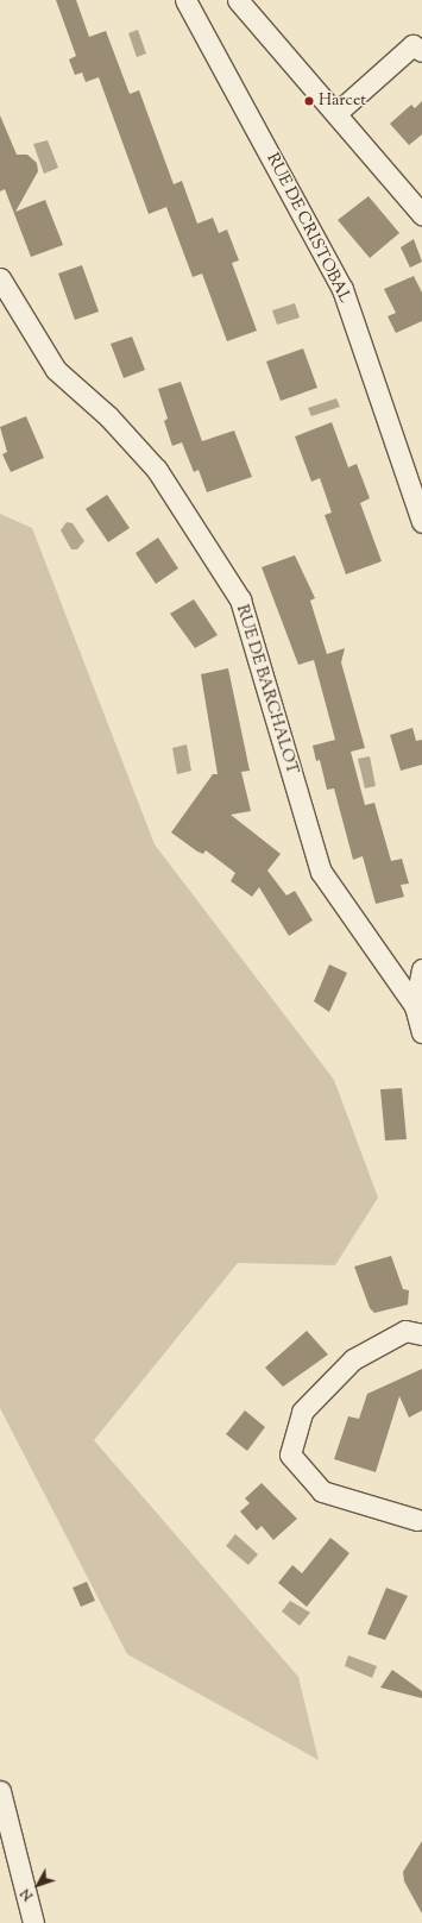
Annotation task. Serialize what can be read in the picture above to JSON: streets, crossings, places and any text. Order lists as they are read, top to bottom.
{
  "streets": {
    "street": ["RUE DE CRISTOBAL", "RUE DE BARCHALOT"]
  },
  "places": ["Harcet"],
  "north": "bottom left"
}
